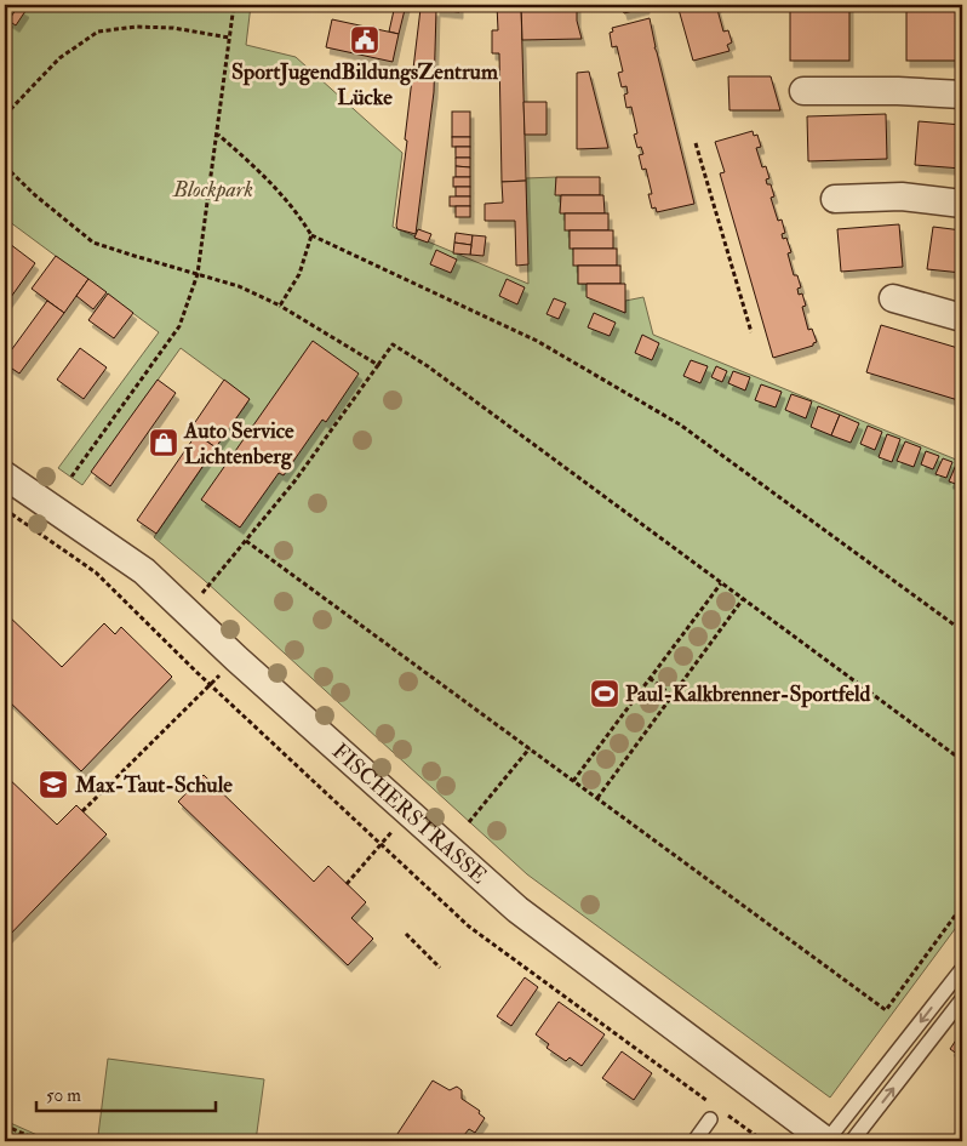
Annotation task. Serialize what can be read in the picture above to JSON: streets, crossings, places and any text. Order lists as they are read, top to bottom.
{
  "streets": {
    "street": ["FISCHERSTRASSE"]
  },
  "parks": ["Blockpark"],
  "places": {
    "public building": ["SportJugendBildungsZentrum Lücke"],
    "shop": ["Auto Service Lichtenberg"],
    "sports": ["Paul-Kalkbrenner-Sportfeld"],
    "school or university": ["Max-Taut-Schule"]
  },
  "scale_bar": "50 m"
}
